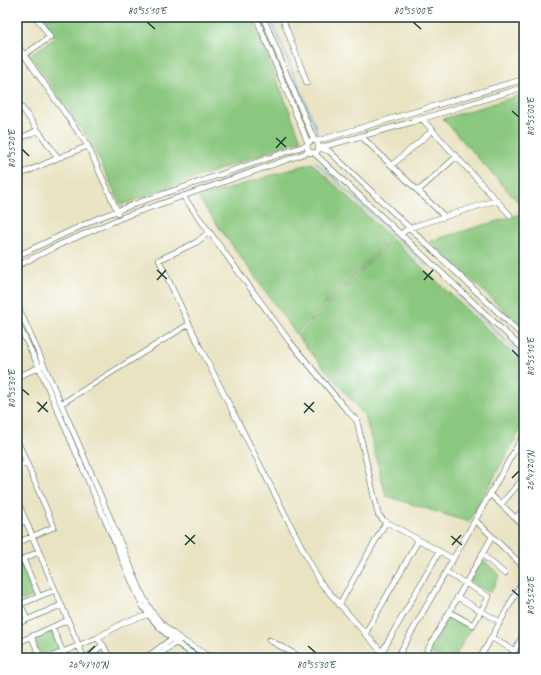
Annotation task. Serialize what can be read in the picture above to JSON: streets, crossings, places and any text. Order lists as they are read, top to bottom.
{
  "coordinates": [
    "80°55'10\"E",
    "80°55'00\"E",
    "80°55'20\"E",
    "80°55'30\"E",
    "26°47'20\"N",
    "26°47'10\"N"
  ]
}
